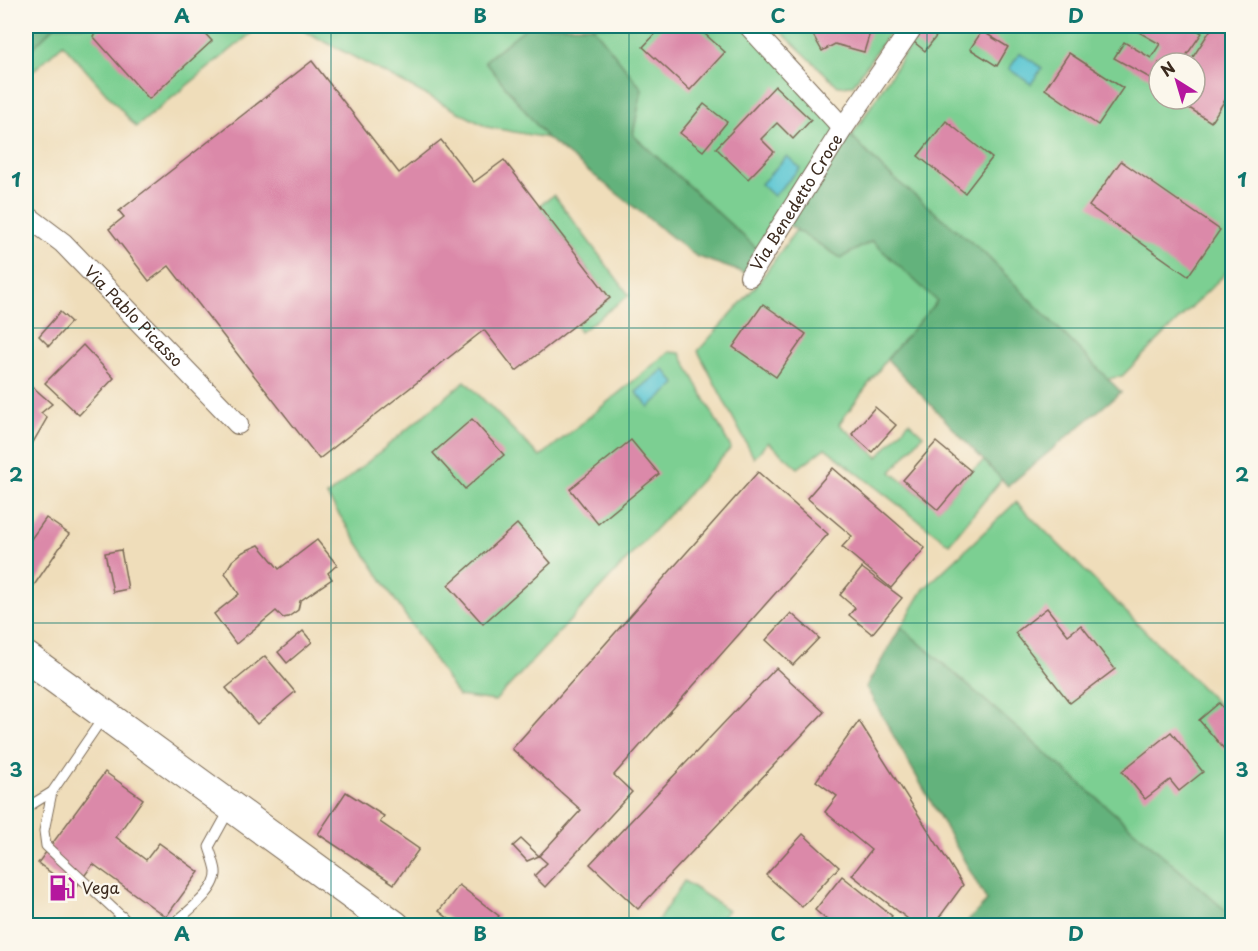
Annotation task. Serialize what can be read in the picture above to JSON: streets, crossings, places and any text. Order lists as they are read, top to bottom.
{
  "streets": {
    "street": ["Via Benedetto Croce", "Via Pablo Picasso"]
  },
  "places": {
    "fuel station": ["Vega"]
  },
  "north": "top left",
  "grid": {
    "columns": [
      "A",
      "B",
      "C",
      "D"
    ],
    "rows": ["1", "2", "3"]
  }
}
